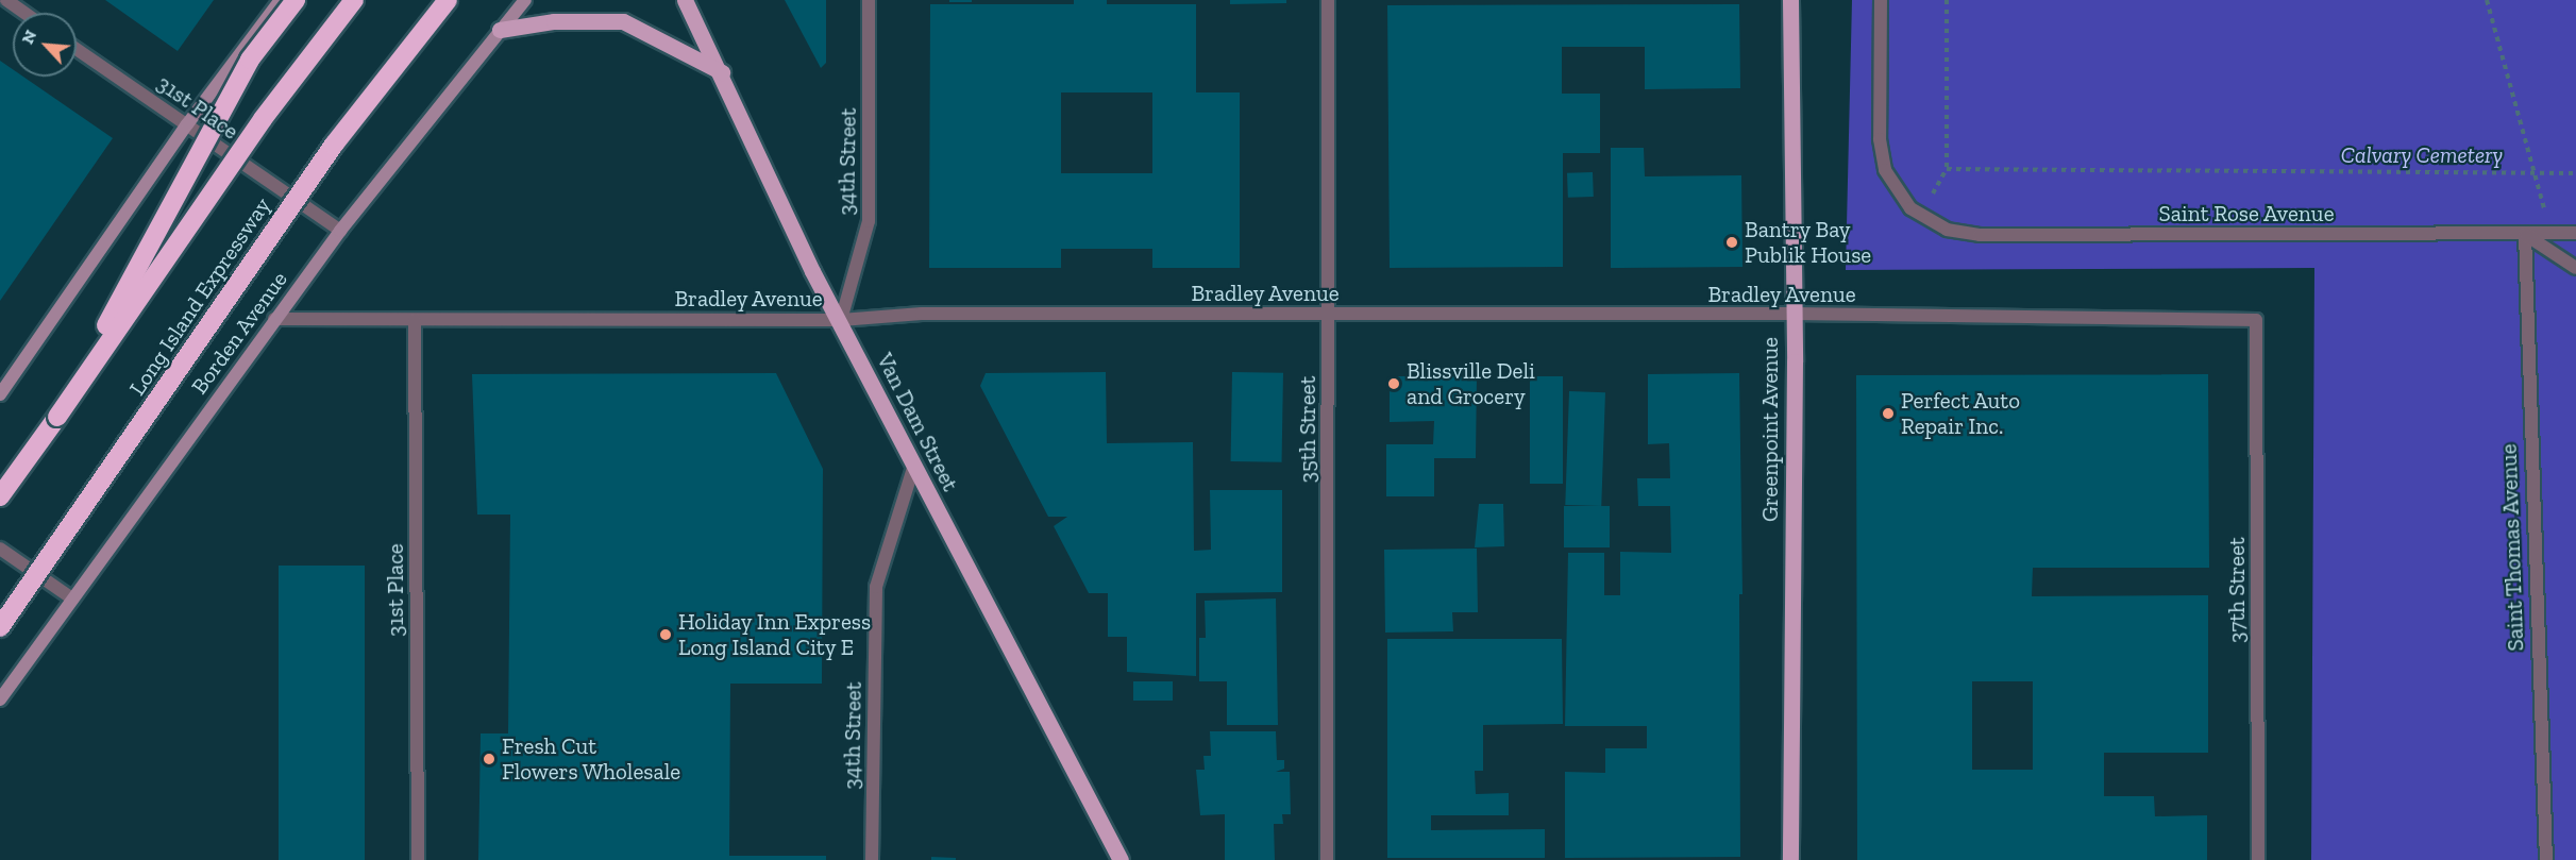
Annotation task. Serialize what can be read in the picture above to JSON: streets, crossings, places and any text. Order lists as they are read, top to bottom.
{
  "streets": {
    "highway": ["Long Island Expressway"],
    "main road": ["Borden Avenue", "Van Dam Street", "Greenpoint Avenue"],
    "street": [
      "31st Place",
      "34th Street",
      "Saint Rose Avenue",
      "Bradley Avenue",
      "35th Street",
      "Saint Thomas Avenue",
      "37th Street"
    ]
  },
  "crossings": [
    ["31st Place", "Bradley Avenue"],
    ["31st Place", "Borden Avenue"],
    ["34th Street", "Bradley Avenue"],
    ["34th Street", "Van Dam Street"],
    ["Saint Rose Avenue", "Saint Thomas Avenue"],
    ["Bradley Avenue", "Borden Avenue"],
    ["Bradley Avenue", "Van Dam Street"],
    ["Bradley Avenue", "35th Street"],
    ["Bradley Avenue", "Greenpoint Avenue"],
    ["Bradley Avenue", "37th Street"]
  ],
  "parks": ["Calvary Cemetery"],
  "places": [
    "Bantry Bay Publik House",
    "Blissville Deli and Grocery",
    "Perfect Auto Repair Inc.",
    "Holiday Inn Express Long Island City E",
    "Fresh Cut Flowers Wholesale"
  ],
  "north": "top left"
}
